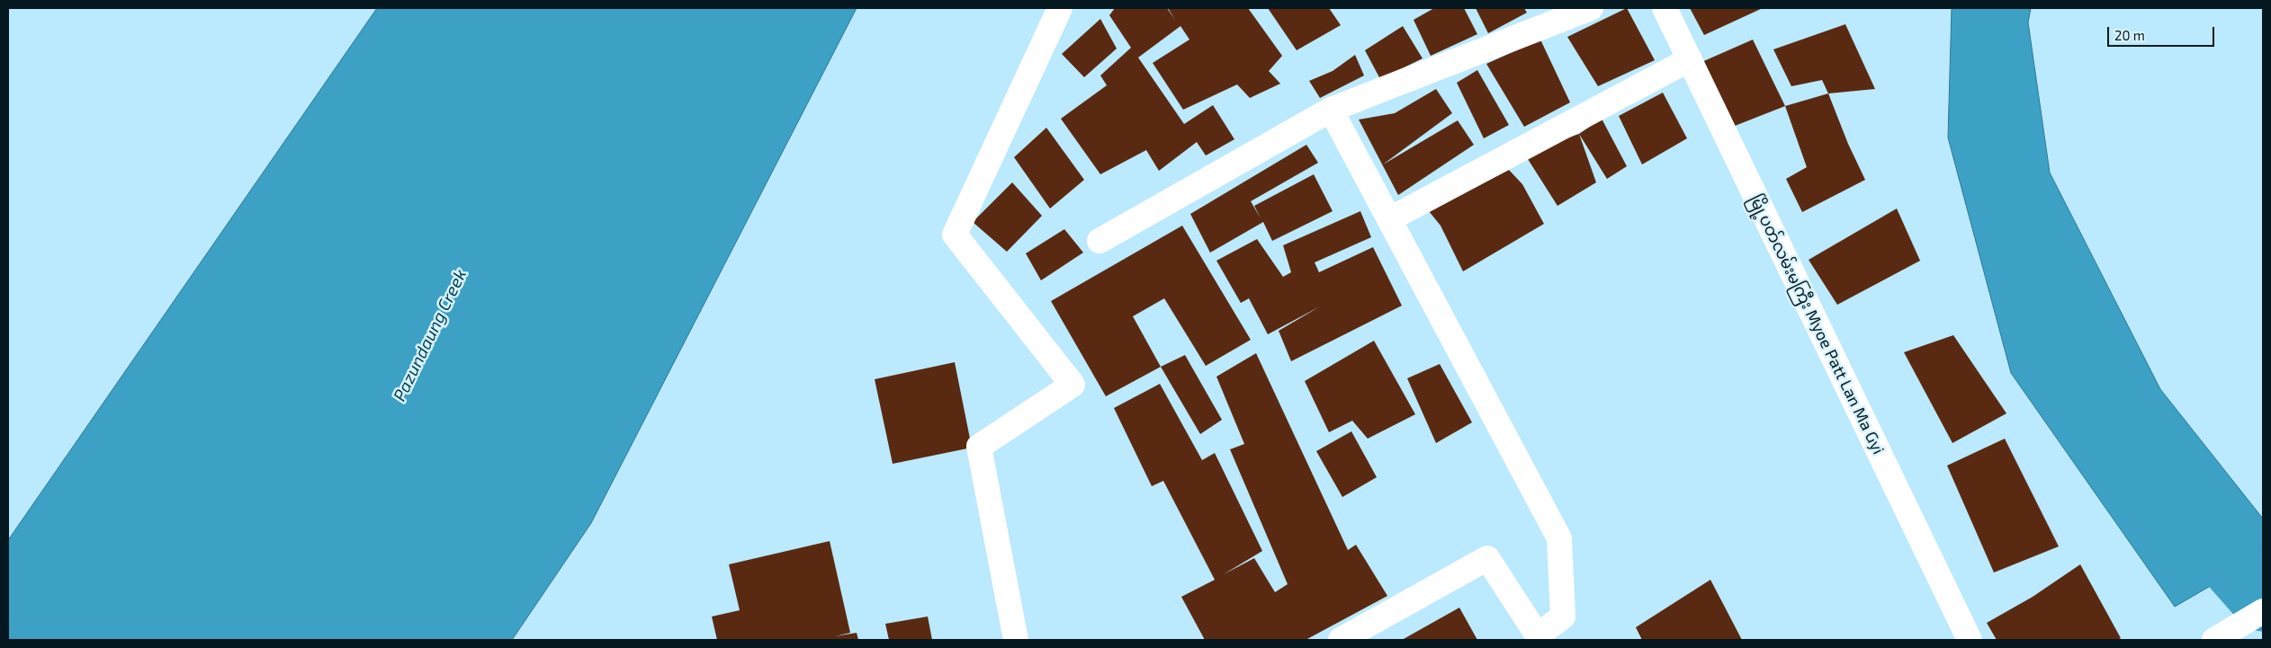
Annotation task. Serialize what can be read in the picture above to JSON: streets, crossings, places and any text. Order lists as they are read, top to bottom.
{
  "streets": {
    "street": ["မြို့ပတ်လမ်းမကြီး Myoe Patt Lan Ma Gyi"]
  },
  "water": ["Pazundaung Creek"],
  "scale_bar": "20 m"
}
